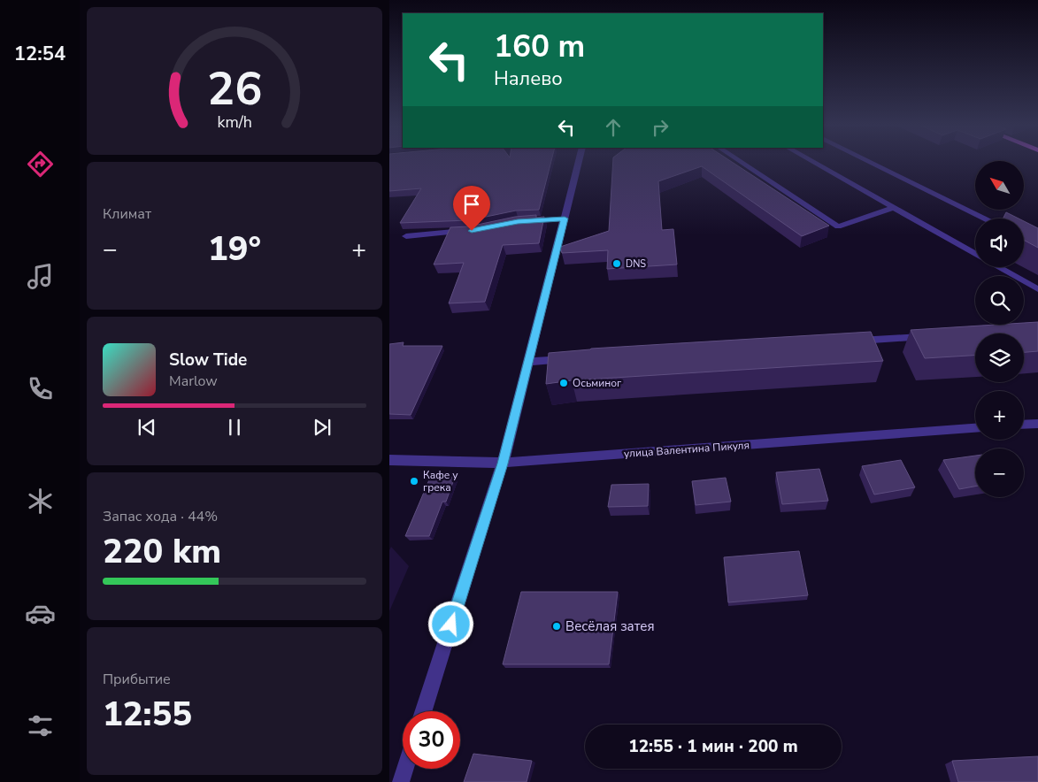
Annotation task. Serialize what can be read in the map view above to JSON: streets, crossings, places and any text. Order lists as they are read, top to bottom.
{
  "streets": {
    "street": ["улица Валентина Пикуля"]
  },
  "places": [
    "DNS",
    "Осьминог",
    "Кафе у грека",
    "Весёлая затея"
  ],
  "north": "top left",
  "page": {
    "tabs": "12:54",
    "turn": ["160 m", "Налево"],
    "map_buttons": ["+", "−"],
    "tile": [
      "Климат",
      ["Запас хода · 44%", "220 km"],
      ["Прибытие", "12:55"]
    ],
    "heat": ["−", "19°", "+"],
    "song": ["Slow Tide", "Marlow"],
    "limit": "30",
    "trip": "12:55 · 1 мин · 200 m",
    "gauge": ["26", "km/h"]
  }
}
